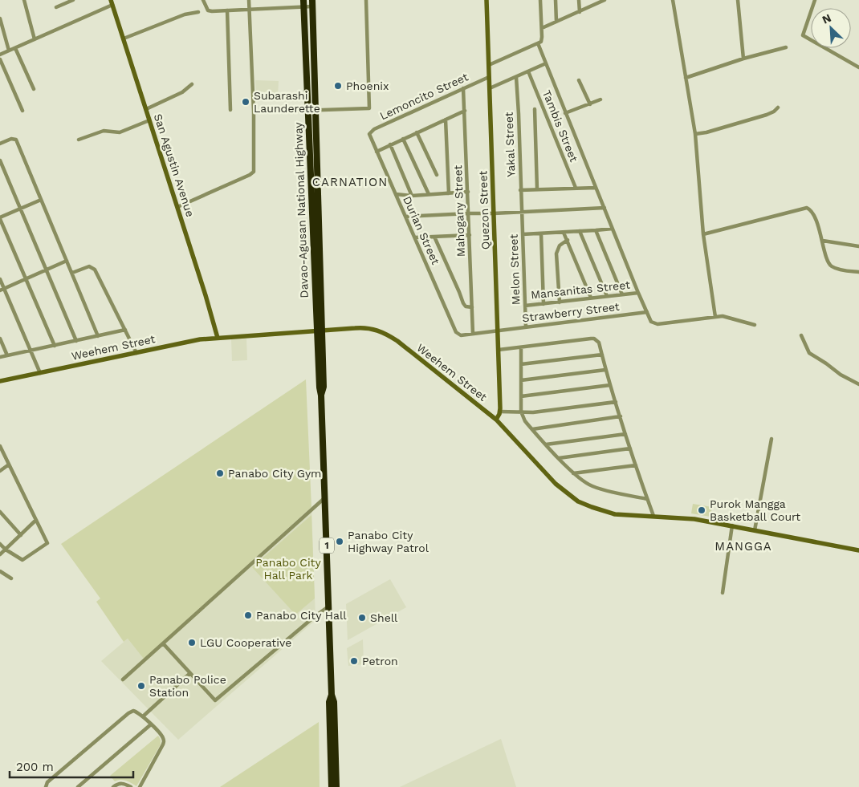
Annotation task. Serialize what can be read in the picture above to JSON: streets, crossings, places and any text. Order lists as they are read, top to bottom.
{
  "streets": {
    "highway": ["Davao-Agusan National Highway", "1"],
    "street": [
      "Lemoncito Street",
      "Tambis Street",
      "Yakal Street",
      "San Agustin Avenue",
      "Quezon Street",
      "Mahogany Street",
      "Durian Street",
      "Melon Street",
      "Mansanitas Street",
      "Strawberry Street",
      "Weehem Street"
    ]
  },
  "crossings": [
    ["Lemoncito Street", "Quezon Street"],
    ["Lemoncito Street", "Mahogany Street"],
    ["Lemoncito Street", "Durian Street"],
    ["Yakal Street", "Melon Street"],
    ["San Agustin Avenue", "Weehem Street"],
    ["Davao-Agusan National Highway", "Weehem Street"],
    ["Quezon Street", "Strawberry Street"],
    ["Quezon Street", "Weehem Street"],
    ["Mahogany Street", "Strawberry Street"],
    ["Durian Street", "Strawberry Street"],
    ["Melon Street", "Mansanitas Street"],
    ["Melon Street", "Strawberry Street"]
  ],
  "districts": ["CARNATION", "MANGGA"],
  "parks": ["Panabo City Hall Park"],
  "places": [
    "Phoenix",
    "Subarashi Launderette",
    "Panabo City Gym",
    "Purok Mangga Basketball Court",
    "Panabo City Highway Patrol",
    "Panabo City Hall",
    "Shell",
    "LGU Cooperative",
    "Petron",
    "Panabo Police Station"
  ],
  "scale_bar": "200 m",
  "north": "top left"
}
